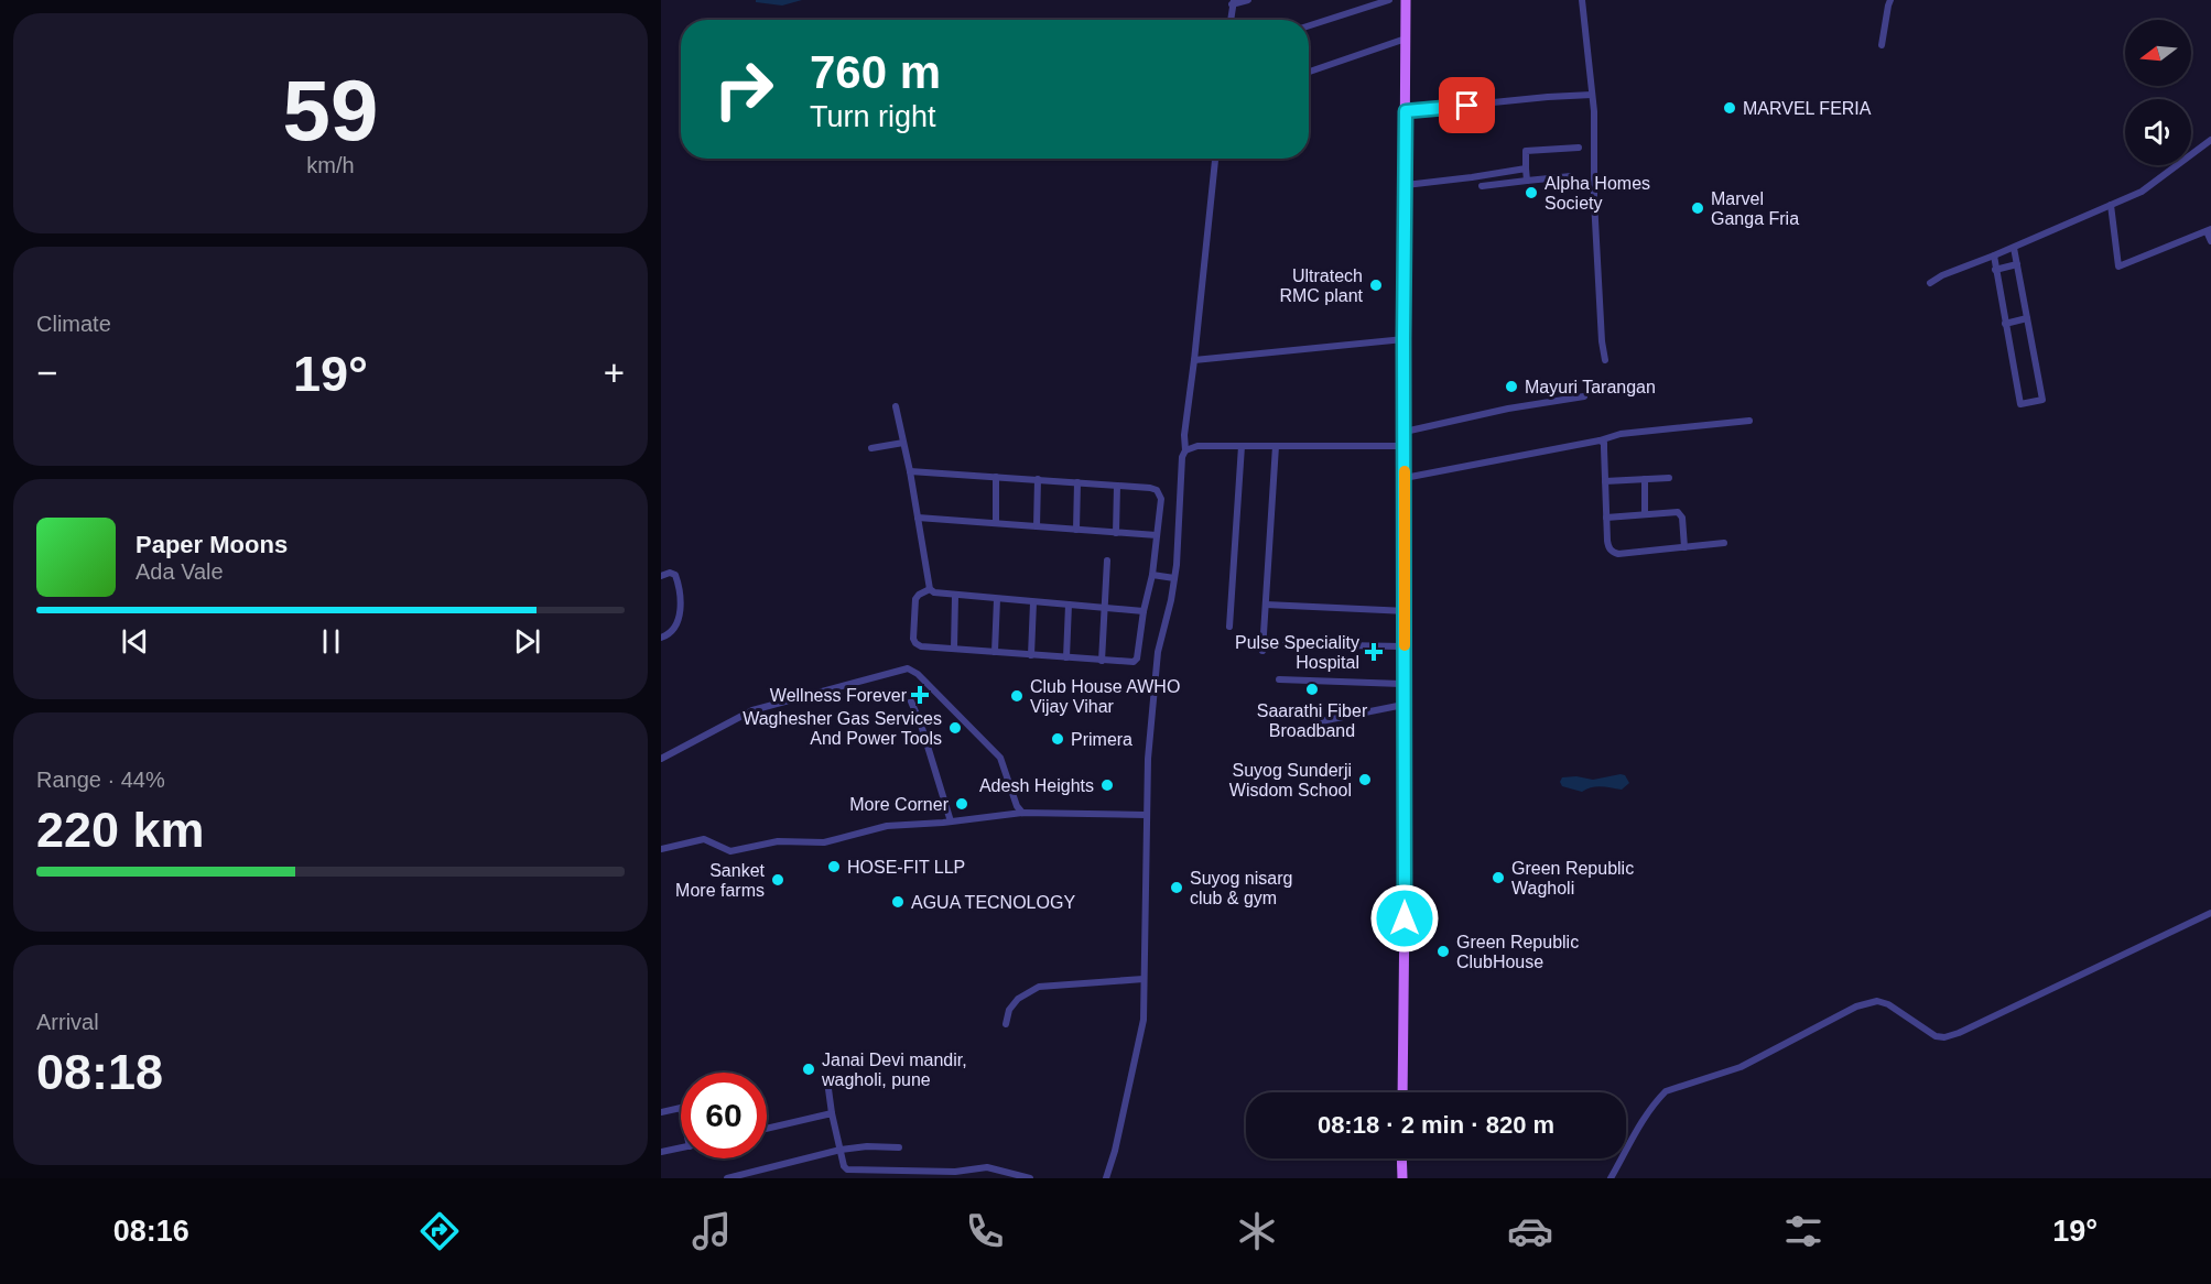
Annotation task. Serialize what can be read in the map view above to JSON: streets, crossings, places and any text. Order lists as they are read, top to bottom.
{
  "places": {
    "other": [
      "MARVEL FERIA",
      "Alpha Homes Society",
      "Marvel Ganga Fria",
      "Ultratech RMC plant",
      "Mayuri Tarangan",
      "Saarathi Fiber Broadband",
      "Club House AWHO Vijay Vihar",
      "Waghesher Gas Services And Power Tools",
      "Primera",
      "Suyog Sunderji Wisdom School",
      "Adesh Heights",
      "More Corner",
      "HOSE-FIT LLP",
      "Green Republic Wagholi",
      "Sanket More farms",
      "Suyog nisarg club & gym",
      "AGUA TECNOLOGY",
      "Green Republic ClubHouse",
      "Janai Devi mandir, wagholi, pune"
    ],
    "health": ["Pulse Speciality Hospital", "Wellness Forever"]
  },
  "north": "left",
  "page": {
    "tile": [
      ["59", "km/h"],
      "Climate",
      ["Range · 44%", "220 km"],
      ["Arrival", "08:18"]
    ],
    "turn": ["760 m", "Turn right"],
    "heat": ["−", "19°", "+"],
    "song": ["Paper Moons", "Ada Vale"],
    "limit": "60",
    "trip": "08:18 · 2 min · 820 m",
    "tabs": ["08:16", "19°"]
  }
}
